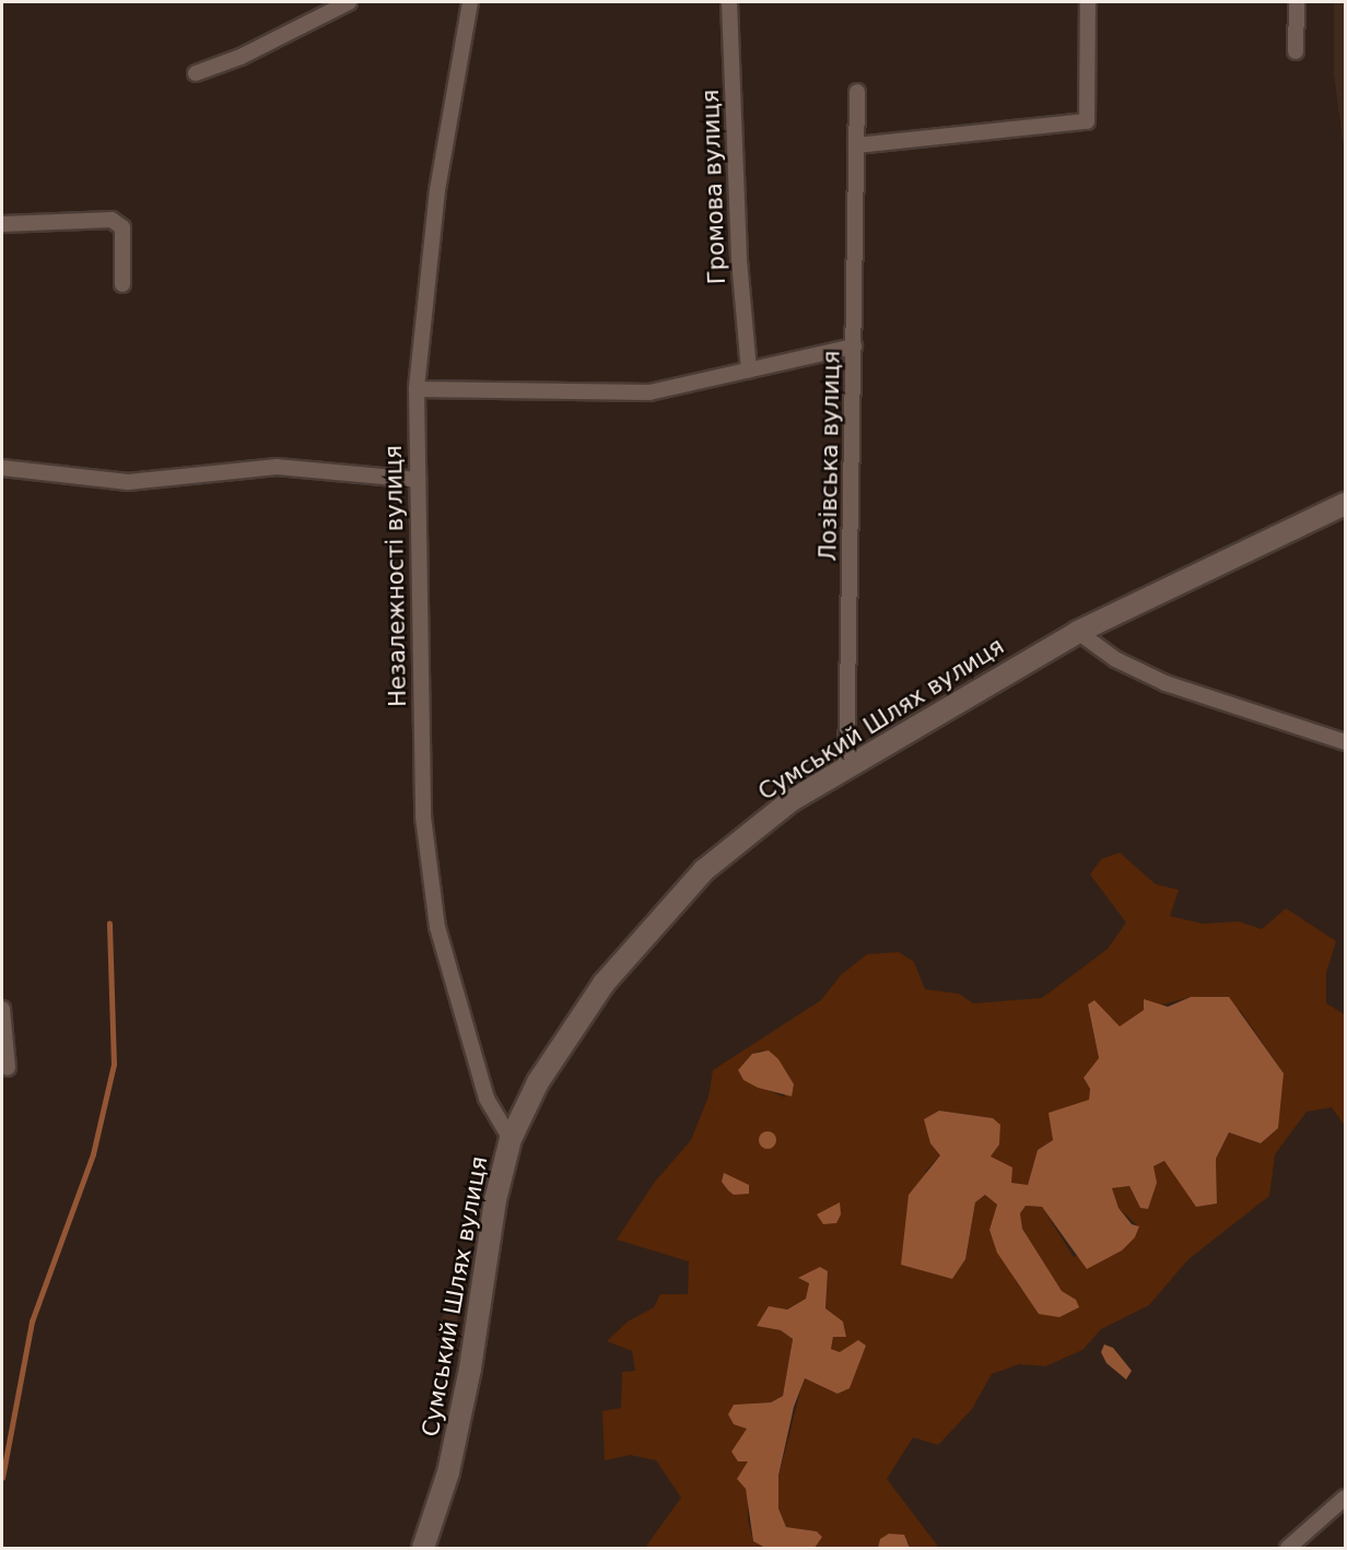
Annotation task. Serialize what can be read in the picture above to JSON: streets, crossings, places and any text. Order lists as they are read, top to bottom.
{
  "streets": {
    "main road": ["Сумський Шлях вулиця"],
    "street": ["Громова вулиця", "Лозівська вулиця", "Незалежності вулиця"]
  },
  "crossings": [
    ["Лозівська вулиця", "Сумський Шлях вулиця"],
    ["Незалежності вулиця", "Сумський Шлях вулиця"]
  ]
}
